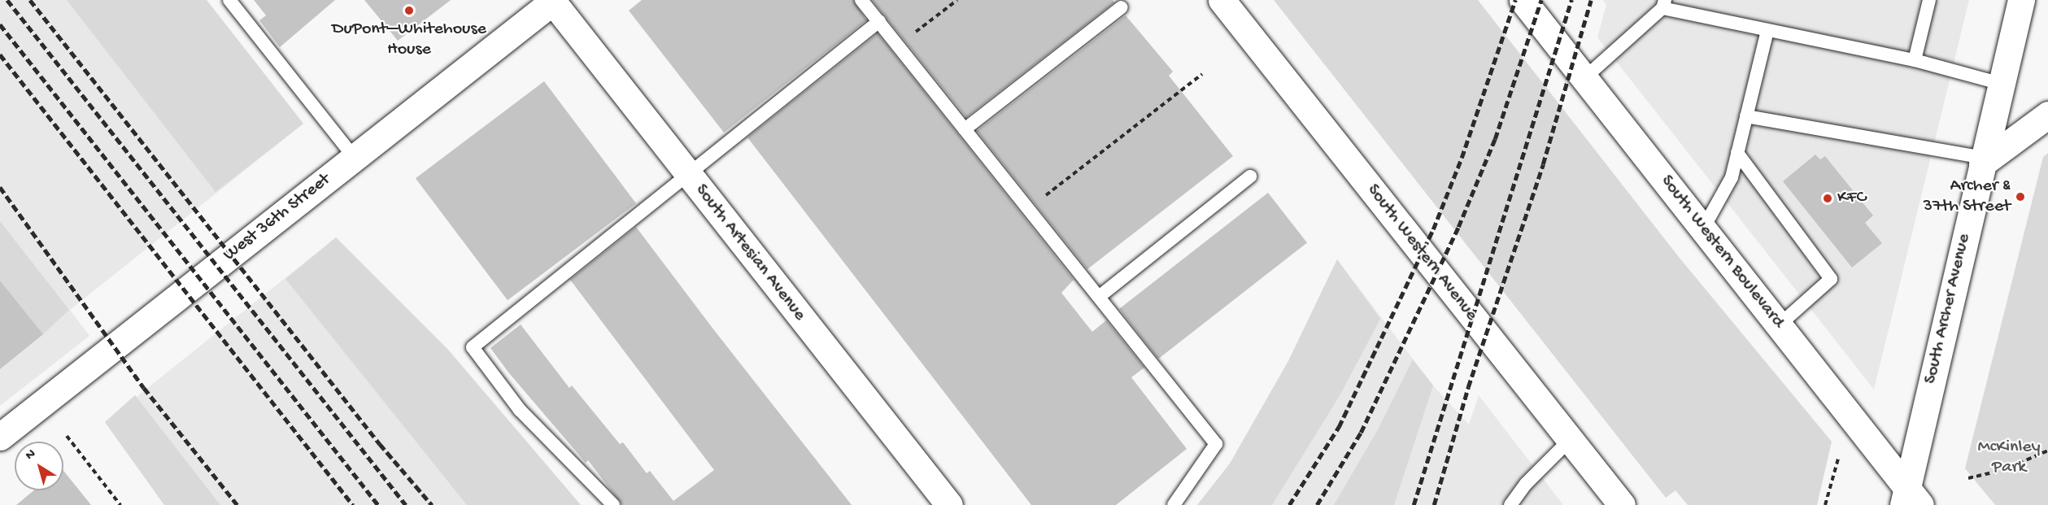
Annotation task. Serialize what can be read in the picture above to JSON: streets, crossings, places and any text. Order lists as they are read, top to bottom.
{
  "streets": {
    "street": [
      "West 36th Street",
      "South Western Boulevard",
      "South Artesian Avenue",
      "South Western Avenue",
      "South Archer Avenue"
    ]
  },
  "crossings": [
    ["West 36th Street", "South Artesian Avenue"],
    ["South Western Boulevard", "South Archer Avenue"]
  ],
  "parks": ["McKinley Park"],
  "places": ["DuPont–Whitehouse House", "Archer & 37th Street", "KFC"],
  "north": "top left"
}
